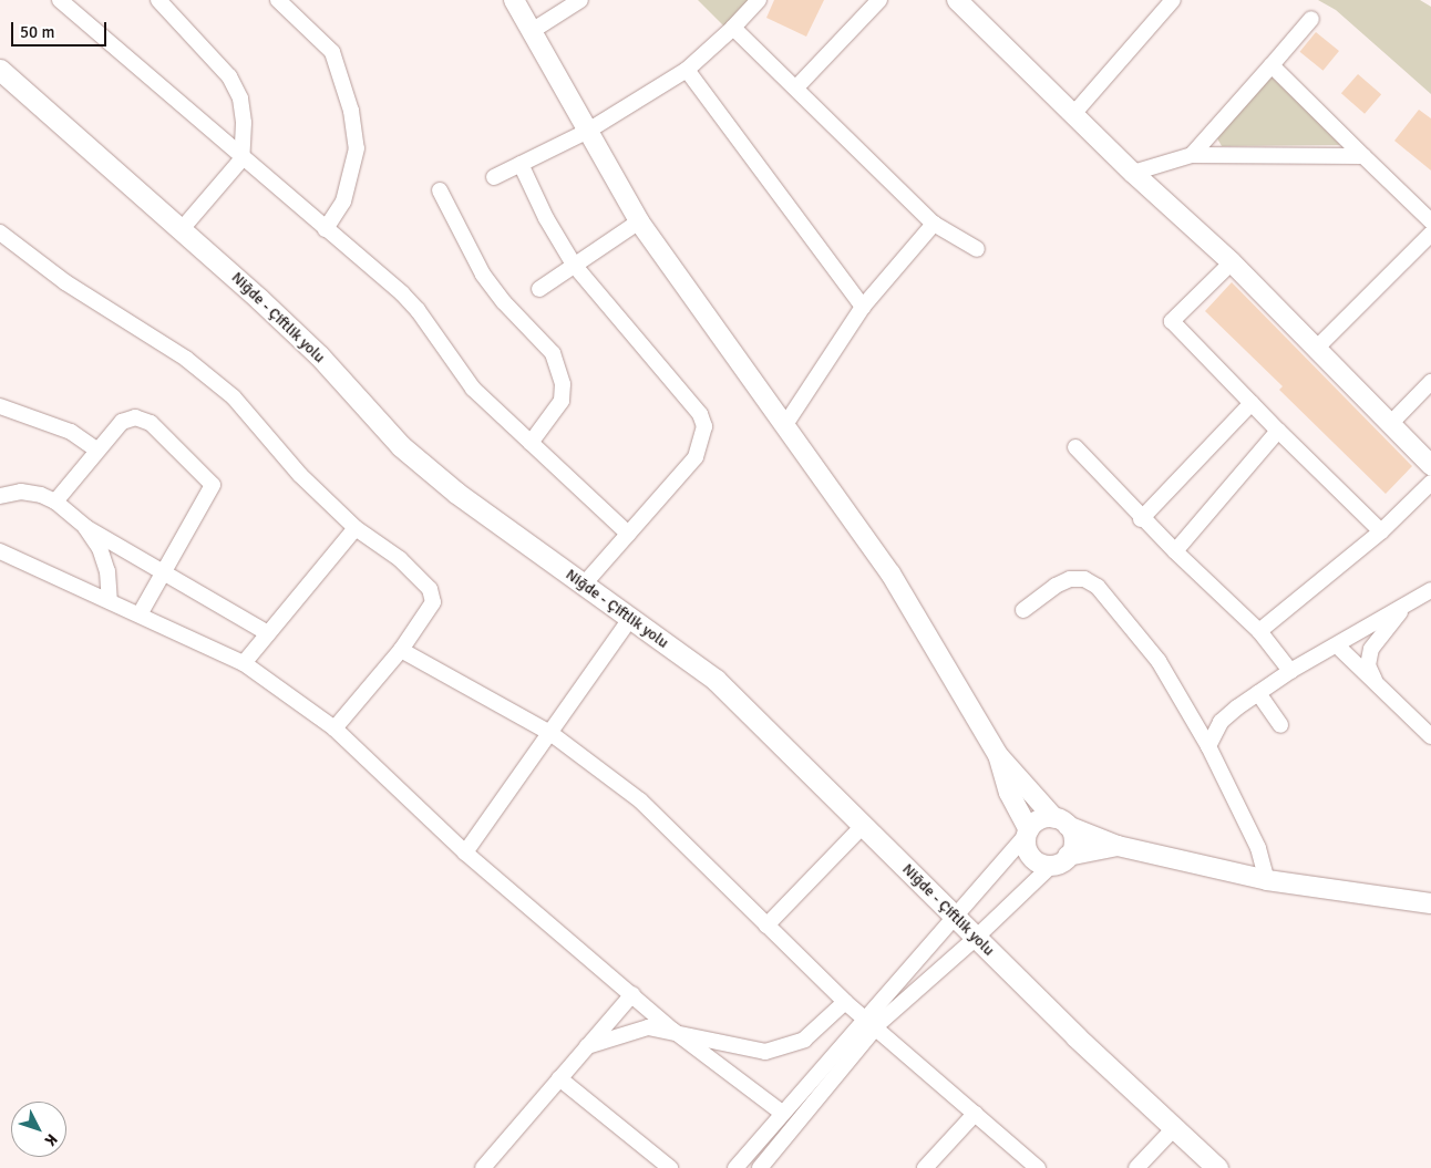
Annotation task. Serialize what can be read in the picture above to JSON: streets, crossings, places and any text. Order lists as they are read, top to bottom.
{
  "streets": {
    "main road": ["Niğde - Çiftlik yolu"]
  },
  "scale_bar": "50 m",
  "north": "bottom right"
}
